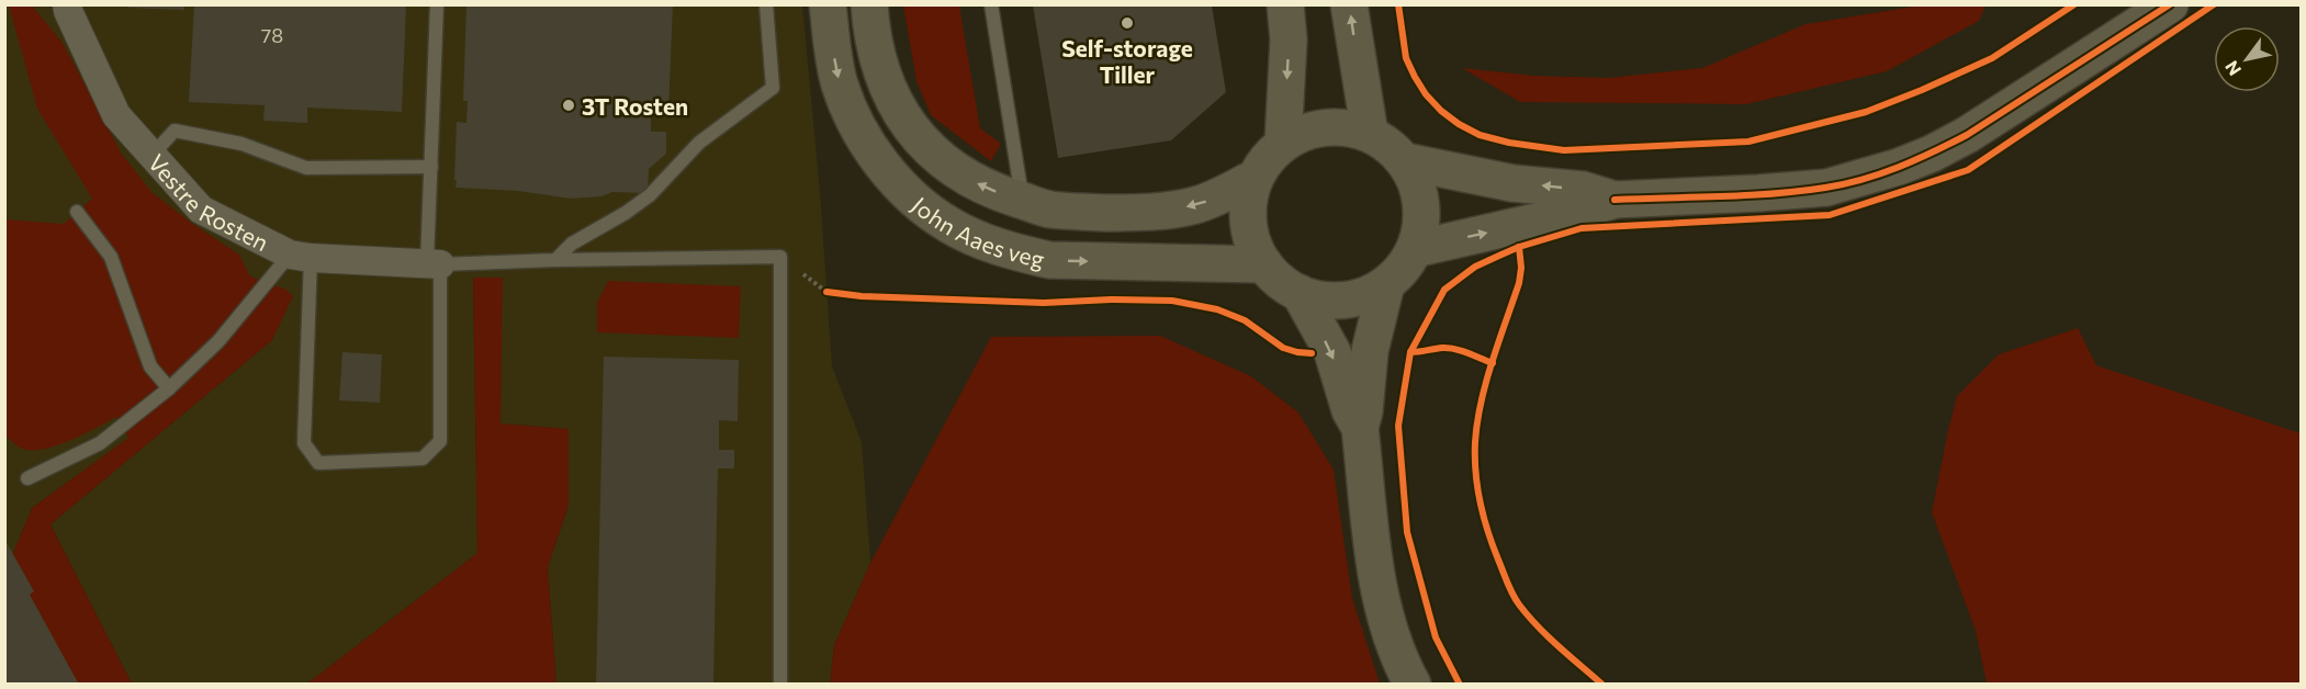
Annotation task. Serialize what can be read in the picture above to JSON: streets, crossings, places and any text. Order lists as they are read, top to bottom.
{
  "streets": {
    "street": ["Vestre Rosten", "John Aaes veg"]
  },
  "places": ["Self-storage Tiller", "3T Rosten"],
  "house_numbers": ["78"],
  "north": "bottom left"
}
